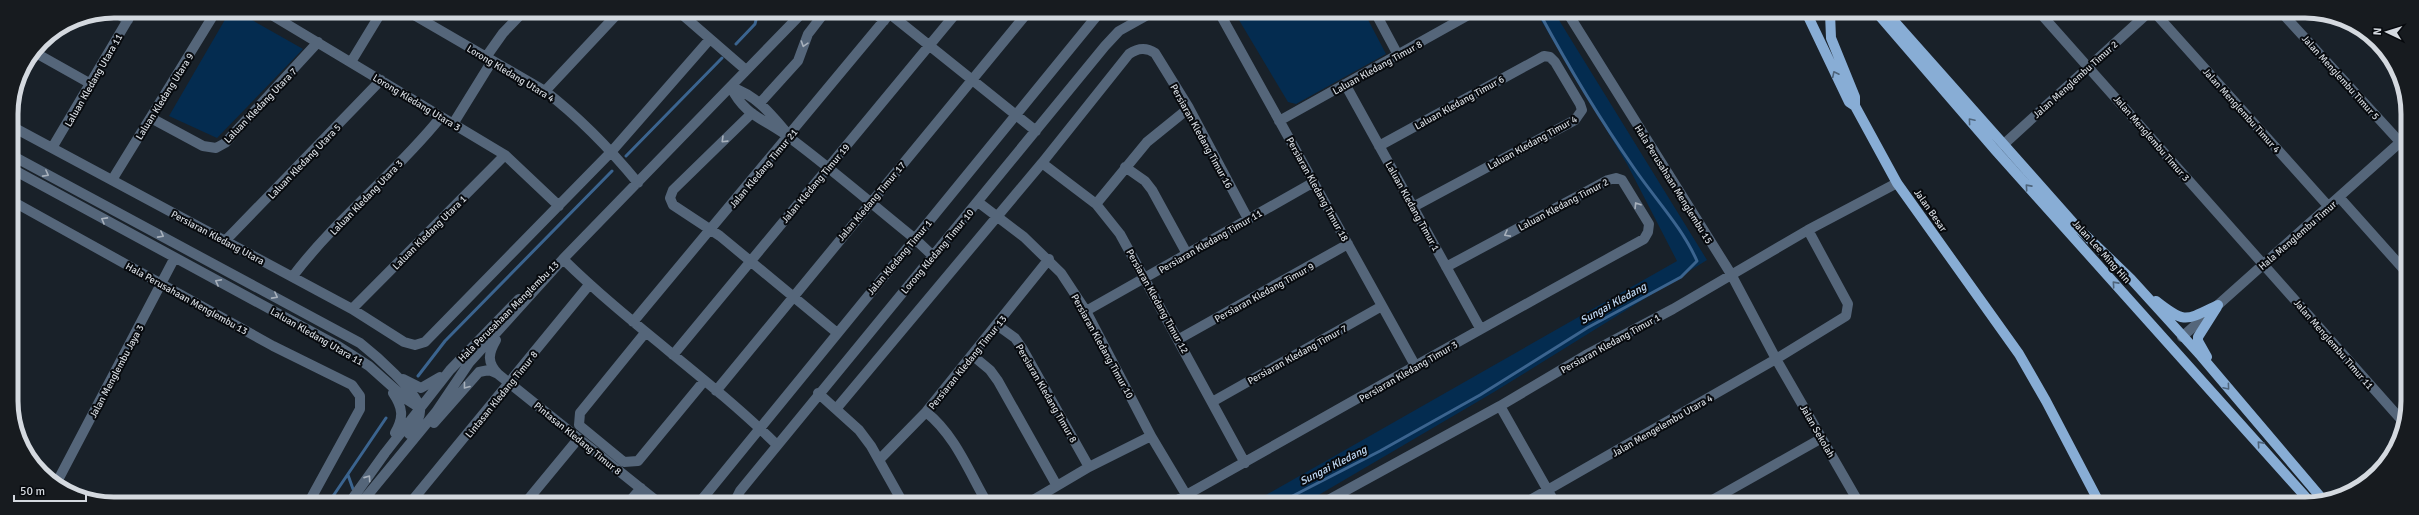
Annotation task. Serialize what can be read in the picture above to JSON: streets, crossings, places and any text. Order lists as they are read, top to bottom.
{
  "streets": {
    "main road": ["Jalan Besar", "Jalan Lee Ming Hin"],
    "street": [
      "Laluan Kledang Timur 8",
      "Lorong Kledang Utara 4",
      "Jalan Menglembu Timur 5",
      "Jalan Menglembu Timur 2",
      "Laluan Kledang Utara 11",
      "Laluan Kledang Utara 9",
      "Lorong Kledang Utara 3",
      "Laluan Kledang Timur 6",
      "Laluan Kledang Utara 7",
      "Jalan Menglembu Timur 4",
      "Persiaran Kledang Timur 16",
      "Jalan Menglembu Timur 3",
      "Laluan Kledang Timur 4",
      "Laluan Kledang Utara 5",
      "Jalan Kledang Timur 21",
      "Jalan Kledang Timur 19",
      "Hala Perusahaan Menglembu 15",
      "Persiaran Kledang Timur 18",
      "Laluan Kledang Utara 3",
      "Jalan Kledang Timur 17",
      "Laluan Kledang Timur 2",
      "Laluan Kledang Timur 1",
      "Laluan Kledang Utara 1",
      "Hala Menglembu Timur",
      "Persiaran Kledang Utara",
      "Persiaran Kledang Timur 11",
      "Lorong Kledang Timur 10",
      "Jalan Kledang Timur 1",
      "Persiaran Kledang Timur 9",
      "Hala Perusahaan Menglembu 13",
      "Persiaran Kledang Timur 12",
      "Persiaran Kledang Timur 1",
      "Jalan Menglembu Timur 11",
      "Persiaran Kledang Timur 10",
      "Persiaran Kledang Timur 7",
      "Persiaran Kledang Timur 13",
      "Jalan Menglembu Jaya 3",
      "Persiaran Kledang Timur 3",
      "Persiaran Kledang Timur 8",
      "Lintasan Kledang Timur 8",
      "Jalan Mengelembu Utara 4",
      "Jalan Sekolah",
      "Pintasan Kledang Timur 8"
    ]
  },
  "crossings": [
    ["Laluan Kledang Timur 8", "Persiaran Kledang Timur 18"],
    ["Laluan Kledang Timur 8", "Laluan Kledang Timur 1"],
    ["Jalan Menglembu Timur 2", "Jalan Menglembu Timur 3"],
    ["Jalan Menglembu Timur 2", "Jalan Lee Ming Hin"],
    ["Laluan Kledang Utara 11", "Persiaran Kledang Utara"],
    ["Laluan Kledang Utara 11", "Hala Perusahaan Menglembu 13"],
    ["Laluan Kledang Utara 11", "Jalan Menglembu Jaya 3"],
    ["Laluan Kledang Utara 9", "Laluan Kledang Utara 7"],
    ["Laluan Kledang Utara 9", "Persiaran Kledang Utara"],
    ["Lorong Kledang Utara 3", "Laluan Kledang Utara 7"],
    ["Lorong Kledang Utara 3", "Laluan Kledang Utara 5"],
    ["Lorong Kledang Utara 3", "Laluan Kledang Utara 3"],
    ["Lorong Kledang Utara 3", "Laluan Kledang Utara 1"],
    ["Lorong Kledang Utara 3", "Persiaran Kledang Utara"],
    ["Laluan Kledang Timur 6", "Laluan Kledang Timur 4"],
    ["Laluan Kledang Timur 6", "Laluan Kledang Timur 1"],
    ["Jalan Menglembu Timur 4", "Hala Menglembu Timur"],
    ["Persiaran Kledang Timur 16", "Persiaran Kledang Timur 11"],
    ["Persiaran Kledang Timur 16", "Persiaran Kledang Timur 12"],
    ["Jalan Menglembu Timur 3", "Hala Menglembu Timur"],
    ["Jalan Menglembu Timur 3", "Jalan Menglembu Timur 11"],
    ["Laluan Kledang Timur 4", "Laluan Kledang Timur 1"],
    ["Laluan Kledang Utara 5", "Persiaran Kledang Utara"],
    ["Hala Perusahaan Menglembu 15", "Persiaran Kledang Timur 1"],
    ["Hala Perusahaan Menglembu 15", "Jalan Mengelembu Utara 4"],
    ["Hala Perusahaan Menglembu 15", "Jalan Sekolah"],
    ["Persiaran Kledang Timur 18", "Persiaran Kledang Timur 11"],
    ["Persiaran Kledang Timur 18", "Persiaran Kledang Timur 9"],
    ["Persiaran Kledang Timur 18", "Persiaran Kledang Timur 7"],
    ["Persiaran Kledang Timur 18", "Persiaran Kledang Timur 3"],
    ["Laluan Kledang Utara 3", "Persiaran Kledang Utara"],
    ["Laluan Kledang Timur 2", "Laluan Kledang Timur 1"],
    ["Laluan Kledang Timur 2", "Persiaran Kledang Timur 3"],
    ["Laluan Kledang Timur 1", "Persiaran Kledang Timur 3"],
    ["Jalan Besar", "Persiaran Kledang Timur 1"],
    ["Laluan Kledang Utara 1", "Persiaran Kledang Utara"],
    ["Hala Menglembu Timur", "Jalan Lee Ming Hin"],
    ["Hala Menglembu Timur", "Jalan Menglembu Timur 11"],
    ["Persiaran Kledang Timur 11", "Persiaran Kledang Timur 12"],
    ["Persiaran Kledang Timur 11", "Persiaran Kledang Timur 10"],
    ["Lorong Kledang Timur 10", "Persiaran Kledang Timur 10"],
    ["Persiaran Kledang Timur 9", "Persiaran Kledang Timur 12"],
    ["Hala Perusahaan Menglembu 13", "Jalan Menglembu Jaya 3"],
    ["Hala Perusahaan Menglembu 13", "Pintasan Kledang Timur 8"],
    ["Persiaran Kledang Timur 12", "Persiaran Kledang Timur 7"],
    ["Persiaran Kledang Timur 12", "Persiaran Kledang Timur 3"],
    ["Persiaran Kledang Timur 1", "Jalan Mengelembu Utara 4"],
    ["Persiaran Kledang Timur 10", "Persiaran Kledang Timur 13"],
    ["Persiaran Kledang Timur 13", "Persiaran Kledang Timur 8"],
    ["Lintasan Kledang Timur 8", "Pintasan Kledang Timur 8"],
    ["Jalan Mengelembu Utara 4", "Jalan Sekolah"]
  ],
  "water": ["Sungai Kledang"],
  "scale_bar": "50 m",
  "north": "left"
}
